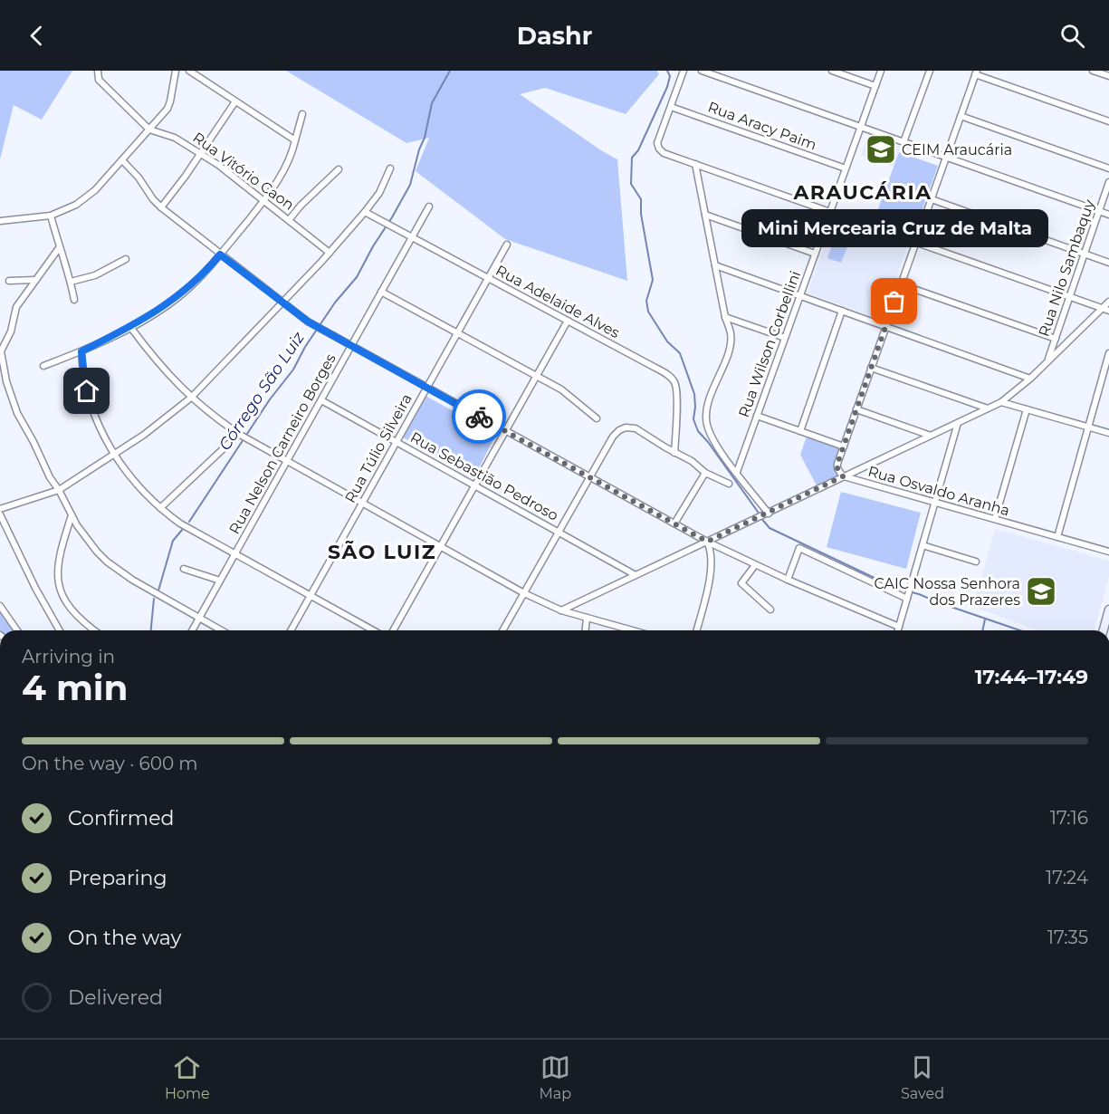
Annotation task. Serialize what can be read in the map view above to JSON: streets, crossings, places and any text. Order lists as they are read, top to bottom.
{
  "streets": {
    "street": [
      "Rua Aracy Paim",
      "Rua Vitório Caon",
      "Rua Nilo Sambaquy",
      "Rua Adelaide Alves",
      "Rua Wilson Corbellini",
      "Rua Nelson Carneiro Borges",
      "Rua Túlio Silveira",
      "Rua Sebastião Pedroso",
      "Rua Osvaldo Aranha"
    ]
  },
  "crossings": [
    ["Rua Aracy Paim", "Rua Wilson Corbellini"],
    ["Rua Adelaide Alves", "Rua Nelson Carneiro Borges"],
    ["Rua Adelaide Alves", "Rua Túlio Silveira"],
    ["Rua Nelson Carneiro Borges", "Rua Sebastião Pedroso"],
    ["Rua Túlio Silveira", "Rua Sebastião Pedroso"]
  ],
  "districts": ["ARAUCÁRIA", "SÃO LUIZ"],
  "water": ["Córrego São Luiz"],
  "places": {
    "school or university": ["CEIM Araucária", "CAIC Nossa Senhora dos Prazeres"],
    "other": ["Mini Mercearia Cruz de Malta"]
  },
  "page": {
    "header": "Dashr",
    "bubble": "Mini Mercearia Cruz de Malta",
    "heading": ["4 min", "Arriving in", "17:44–17:49"],
    "bar": "On the way · 600 m",
    "list": [
      ["Confirmed", "17:16"],
      ["Preparing", "17:24"],
      ["On the way", "17:35"],
      "Delivered"
    ],
    "tabs": ["Home", "Map", "Saved"]
  }
}
